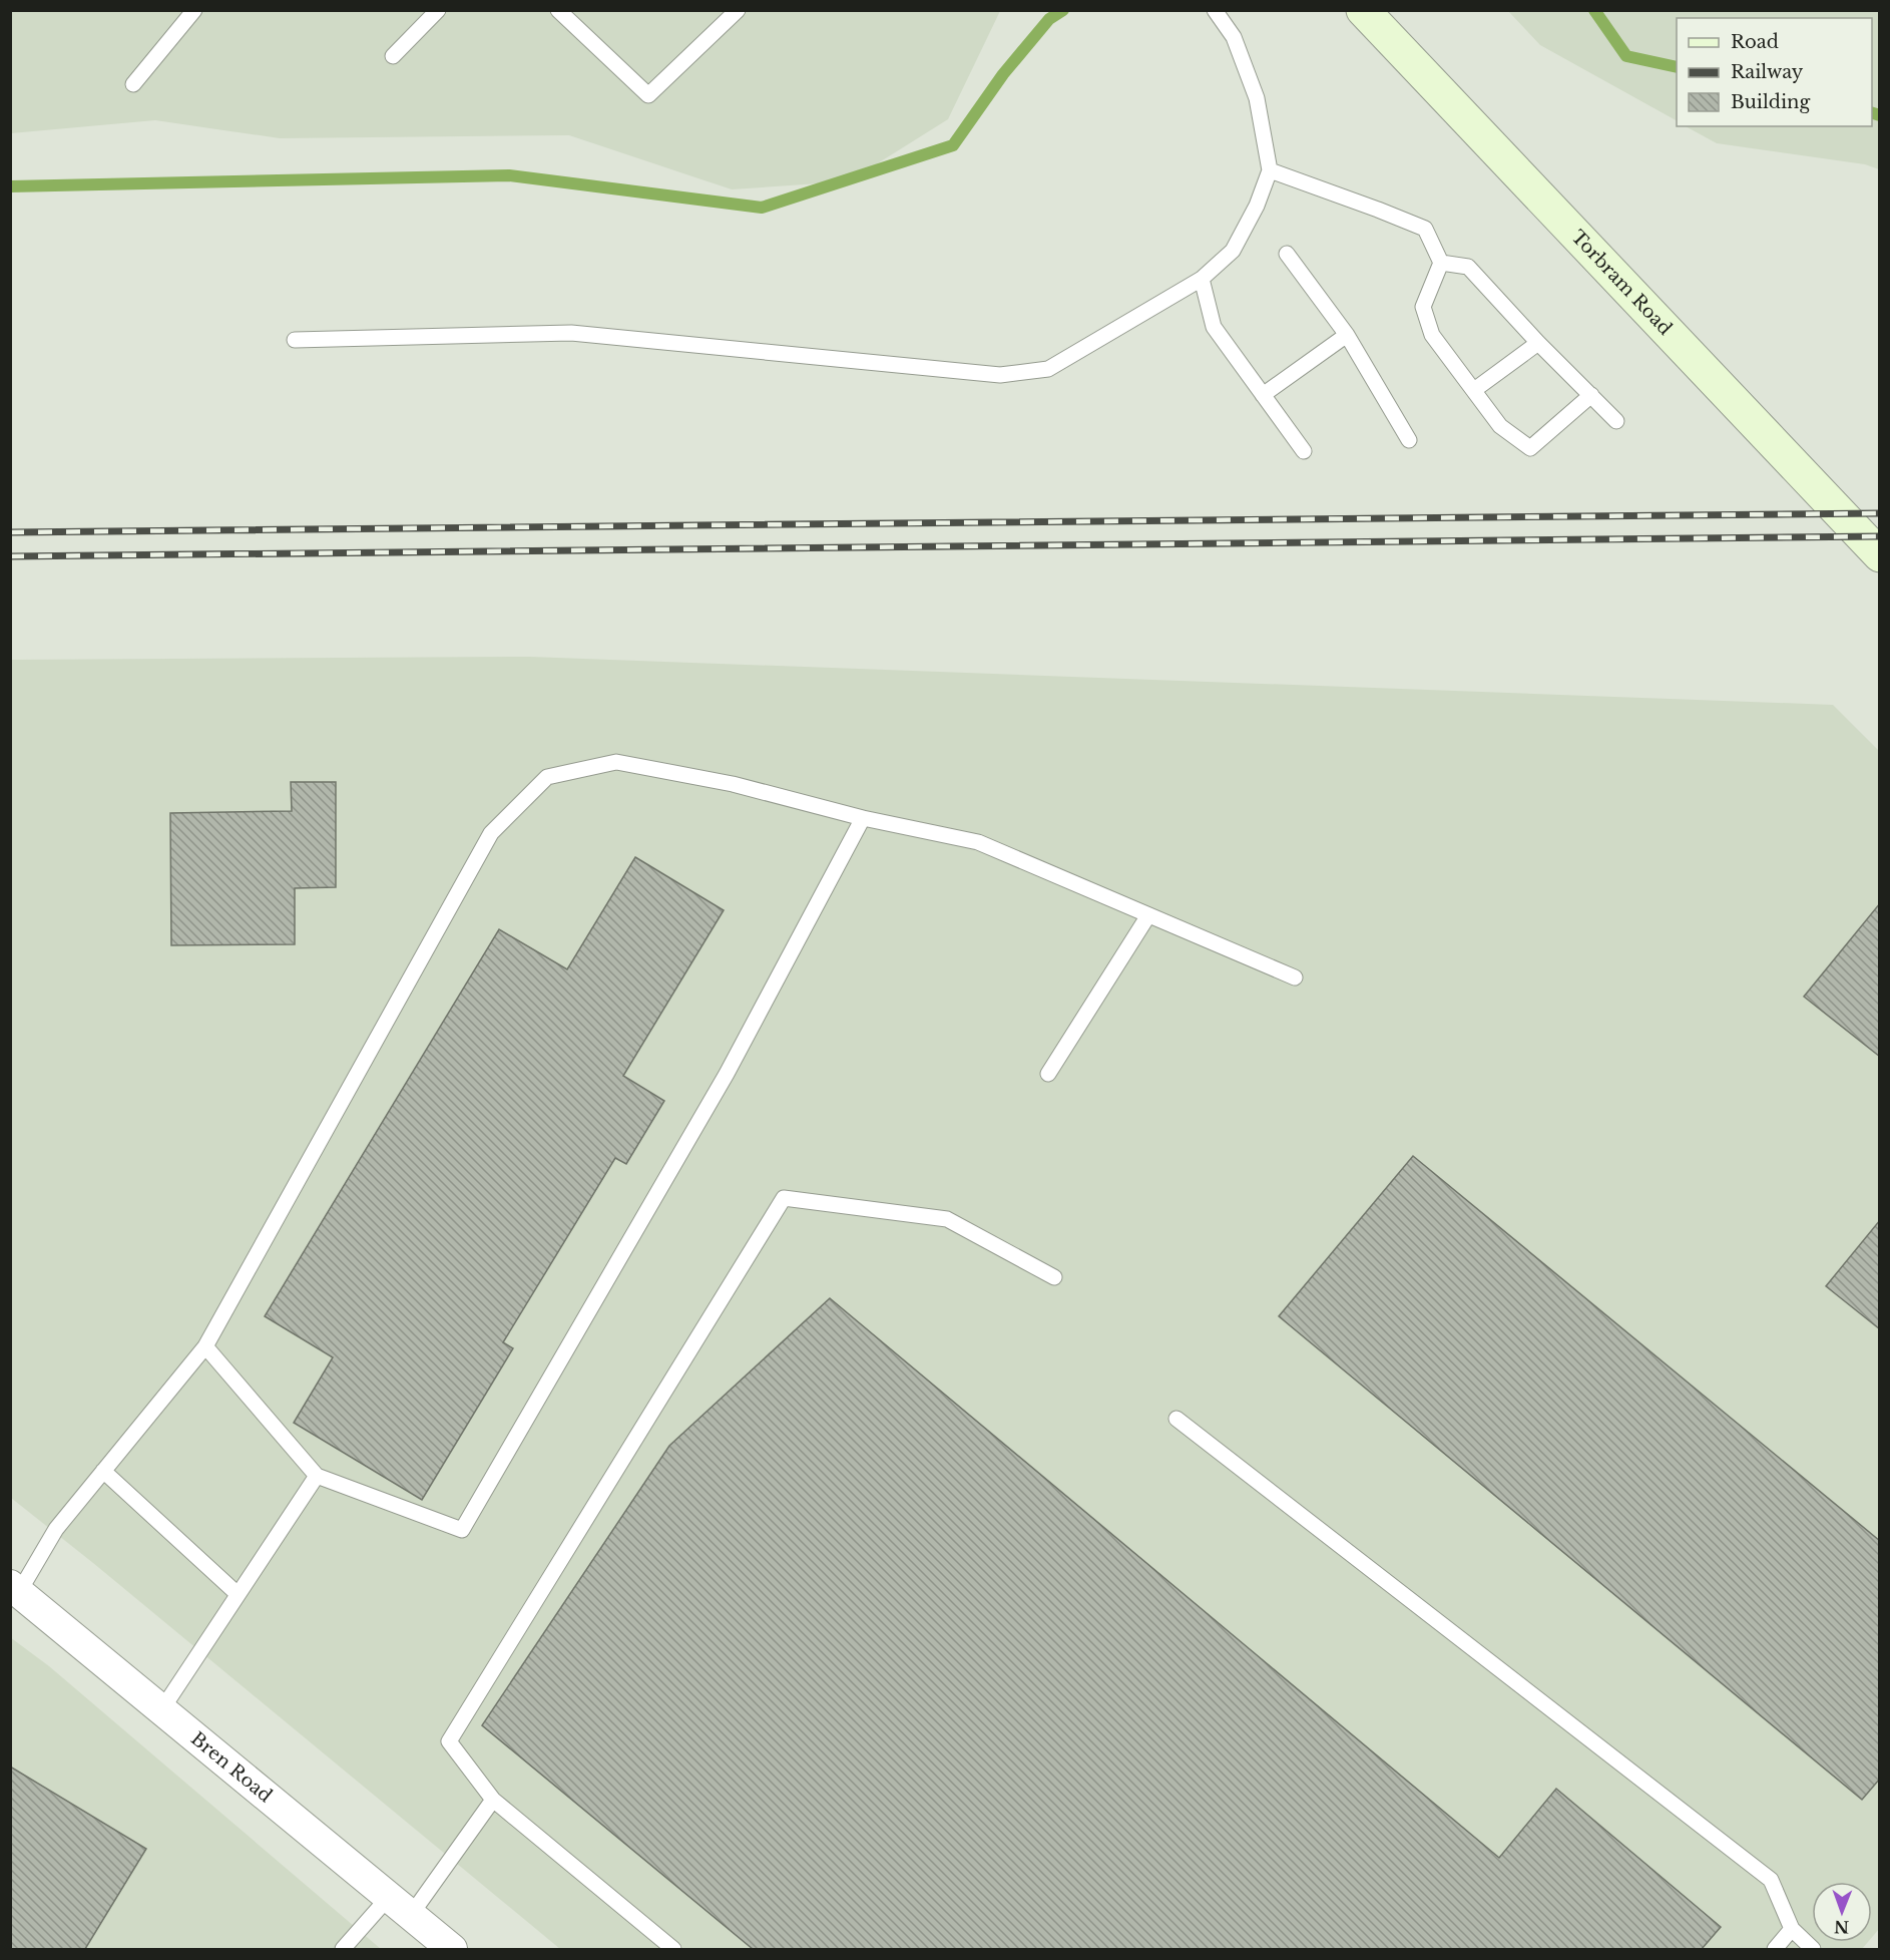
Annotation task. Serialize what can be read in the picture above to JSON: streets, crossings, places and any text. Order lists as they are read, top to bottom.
{
  "streets": {
    "main road": ["Torbram Road"],
    "street": ["Bren Road"]
  },
  "legend": ["Road", "Railway", "Building"],
  "north": "bottom"
}
